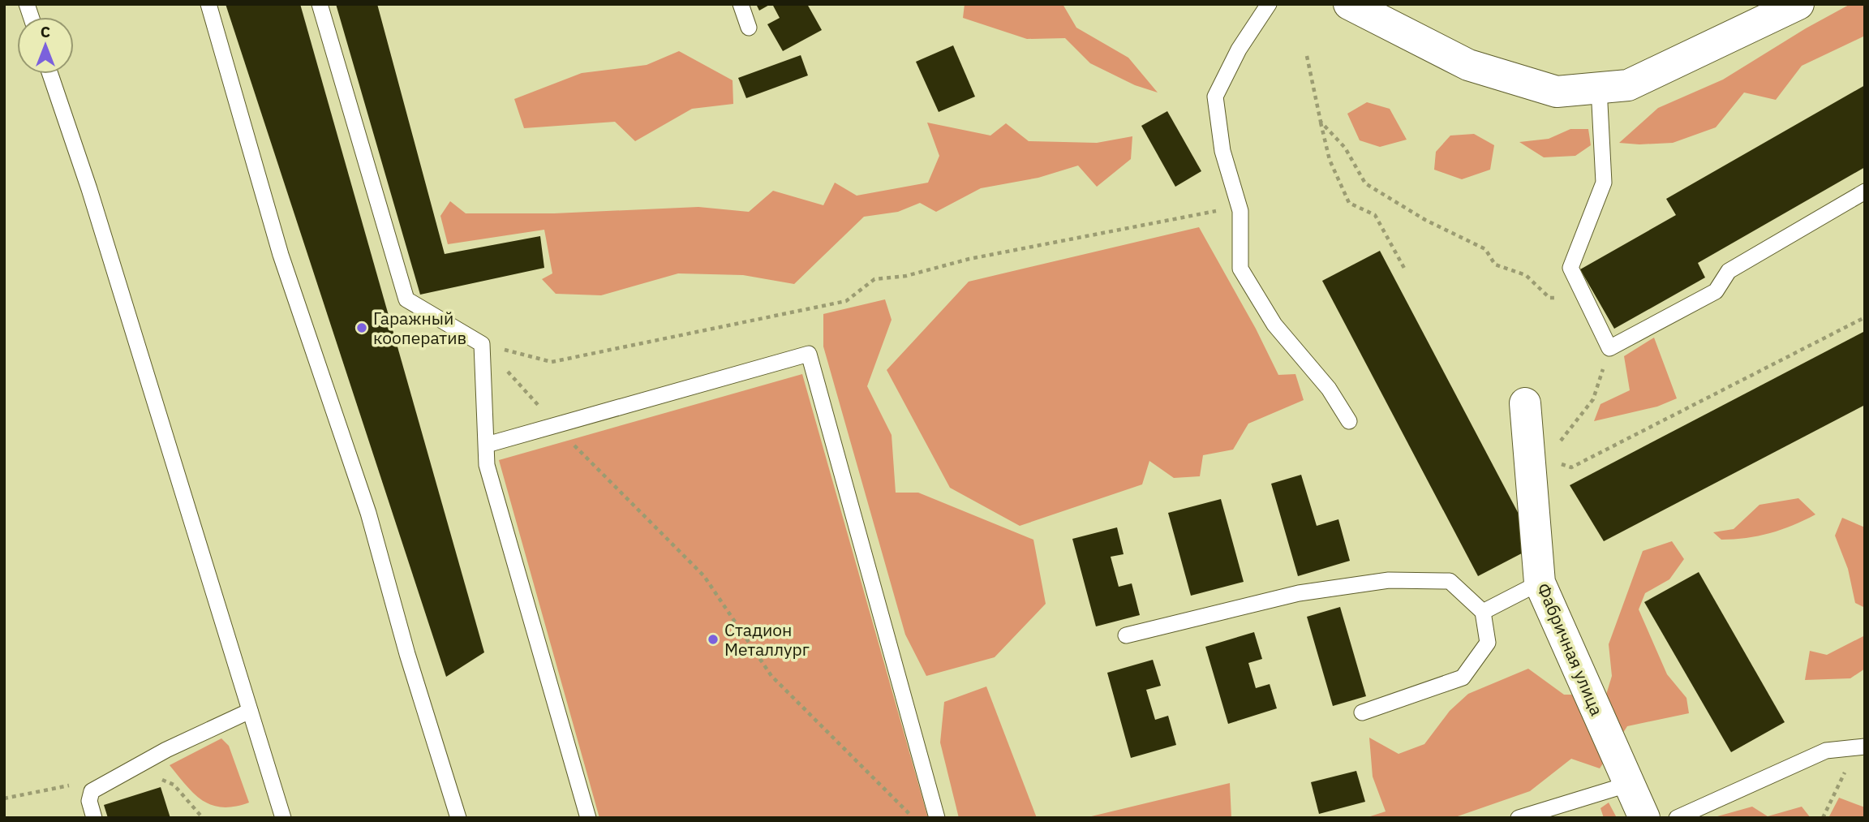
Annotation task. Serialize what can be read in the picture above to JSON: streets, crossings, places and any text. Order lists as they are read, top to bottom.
{
  "streets": {
    "street": ["Фабричная улица"]
  },
  "places": ["Гаражный кооператив", "Стадион Металлург"],
  "north": "top"
}
